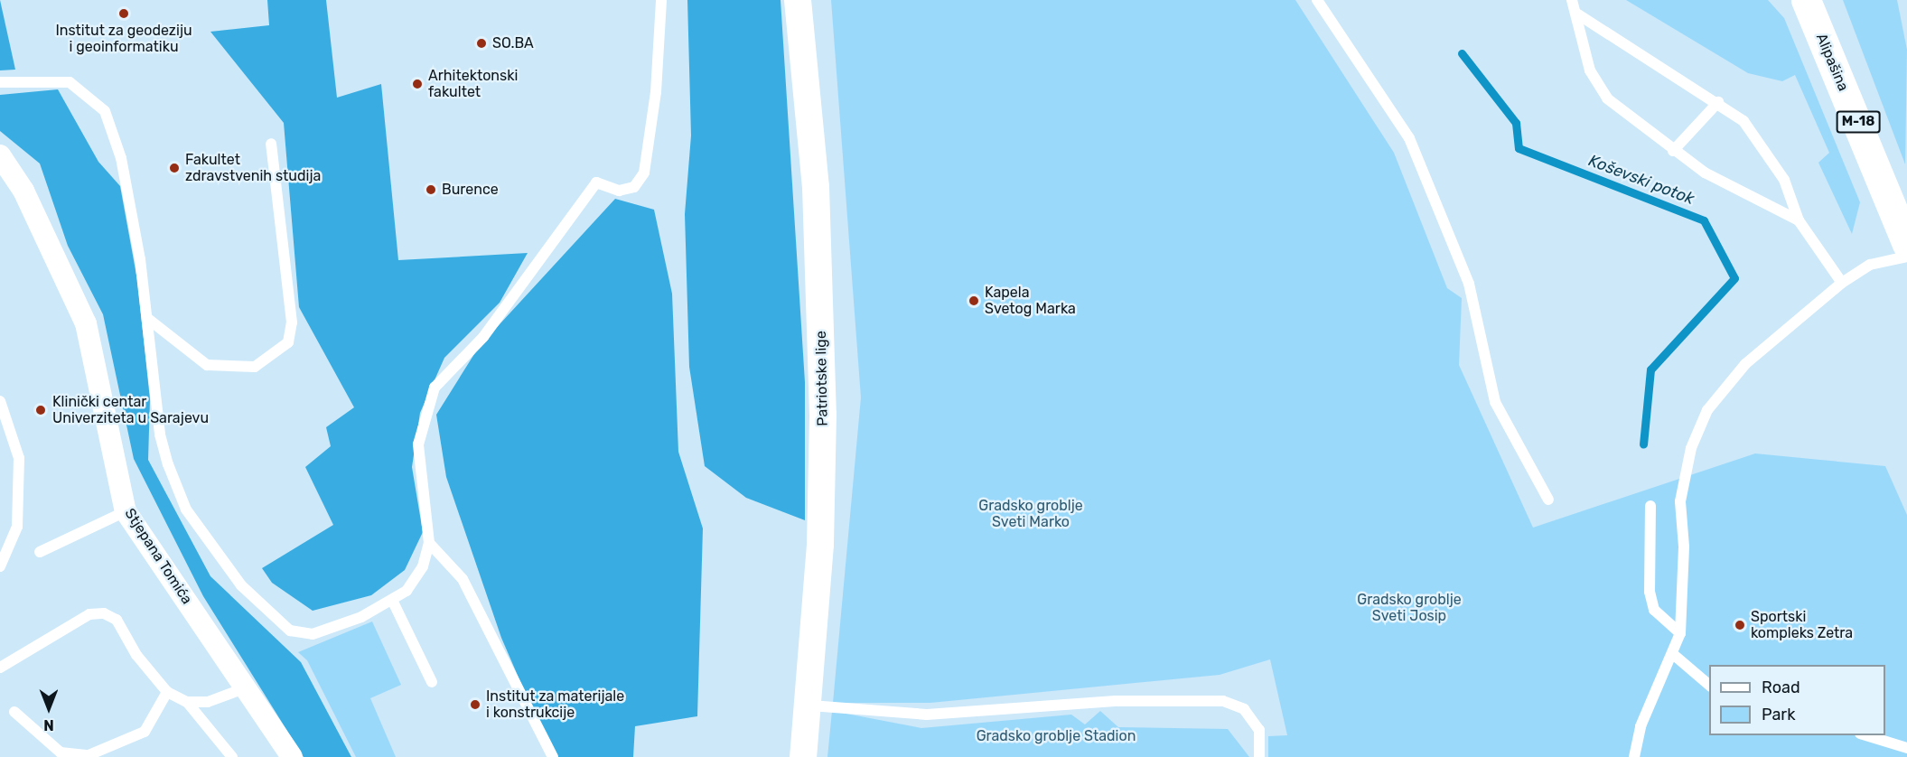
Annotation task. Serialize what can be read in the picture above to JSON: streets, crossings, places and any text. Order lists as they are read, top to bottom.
{
  "streets": {
    "main road": ["Alipašina", "M-18"],
    "street": ["Patriotske lige", "Stjepana Tomića"]
  },
  "water": ["Koševski potok"],
  "parks": ["Gradsko groblje Sveti Marko", "Gradsko groblje Sveti Josip", "Gradsko groblje Stadion"],
  "places": [
    "Institut za geodeziju i geoinformatiku",
    "SO.BA",
    "Arhitektonski fakultet",
    "Fakultet zdravstvenih studija",
    "Burence",
    "Kapela Svetog Marka",
    "Klinički centar Univerziteta u Sarajevu",
    "Sportski kompleks Zetra",
    "Institut za materijale i konstrukcije"
  ],
  "legend": ["Road", "Park"],
  "north": "bottom"
}
